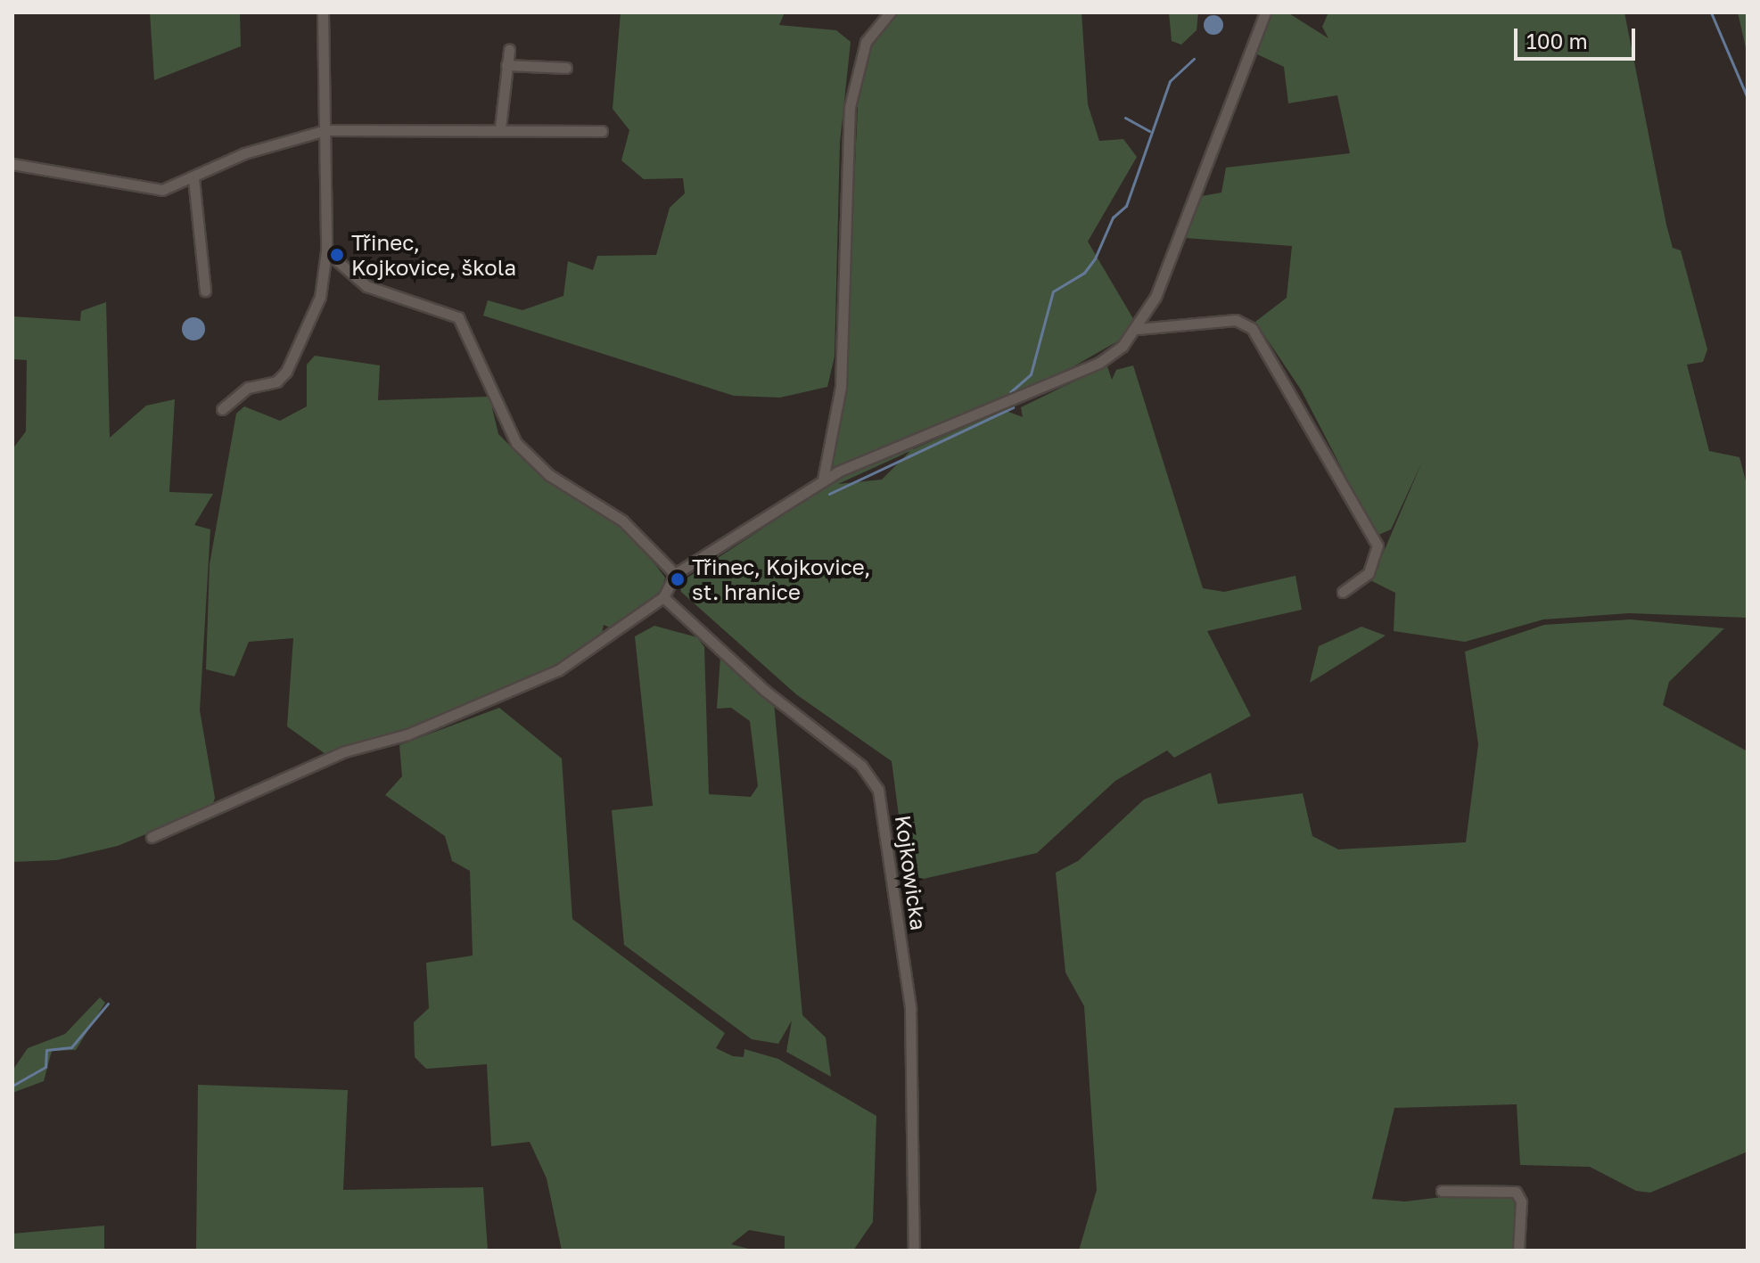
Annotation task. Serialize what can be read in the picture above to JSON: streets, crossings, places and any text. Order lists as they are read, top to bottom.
{
  "streets": {
    "street": ["Kojkowicka"]
  },
  "places": ["Třinec, Kojkovice, škola", "Třinec, Kojkovice, st. hranice"],
  "scale_bar": "100 m"
}
